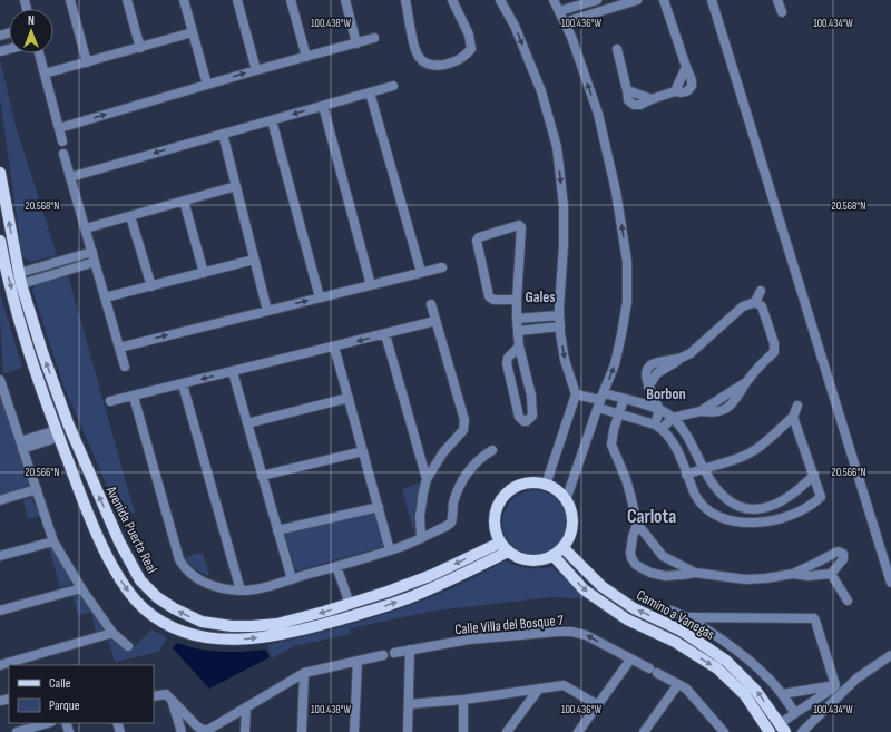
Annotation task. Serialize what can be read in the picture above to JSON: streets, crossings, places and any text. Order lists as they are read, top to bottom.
{
  "streets": {
    "main road": ["Avenida Puerta Real", "Camino a Vanegas"],
    "street": ["Calle Villa del Bosque 7"]
  },
  "crossings": [
    ["Avenida Puerta Real", "Camino a Vanegas"]
  ],
  "districts": ["Gales", "Borbon", "Carlota"],
  "legend": ["Calle", "Parque"],
  "north": "top",
  "coordinates": [
    "100.438°W",
    "100.436°W",
    "100.434°W",
    "20.568°N",
    "20.566°N"
  ]
}
